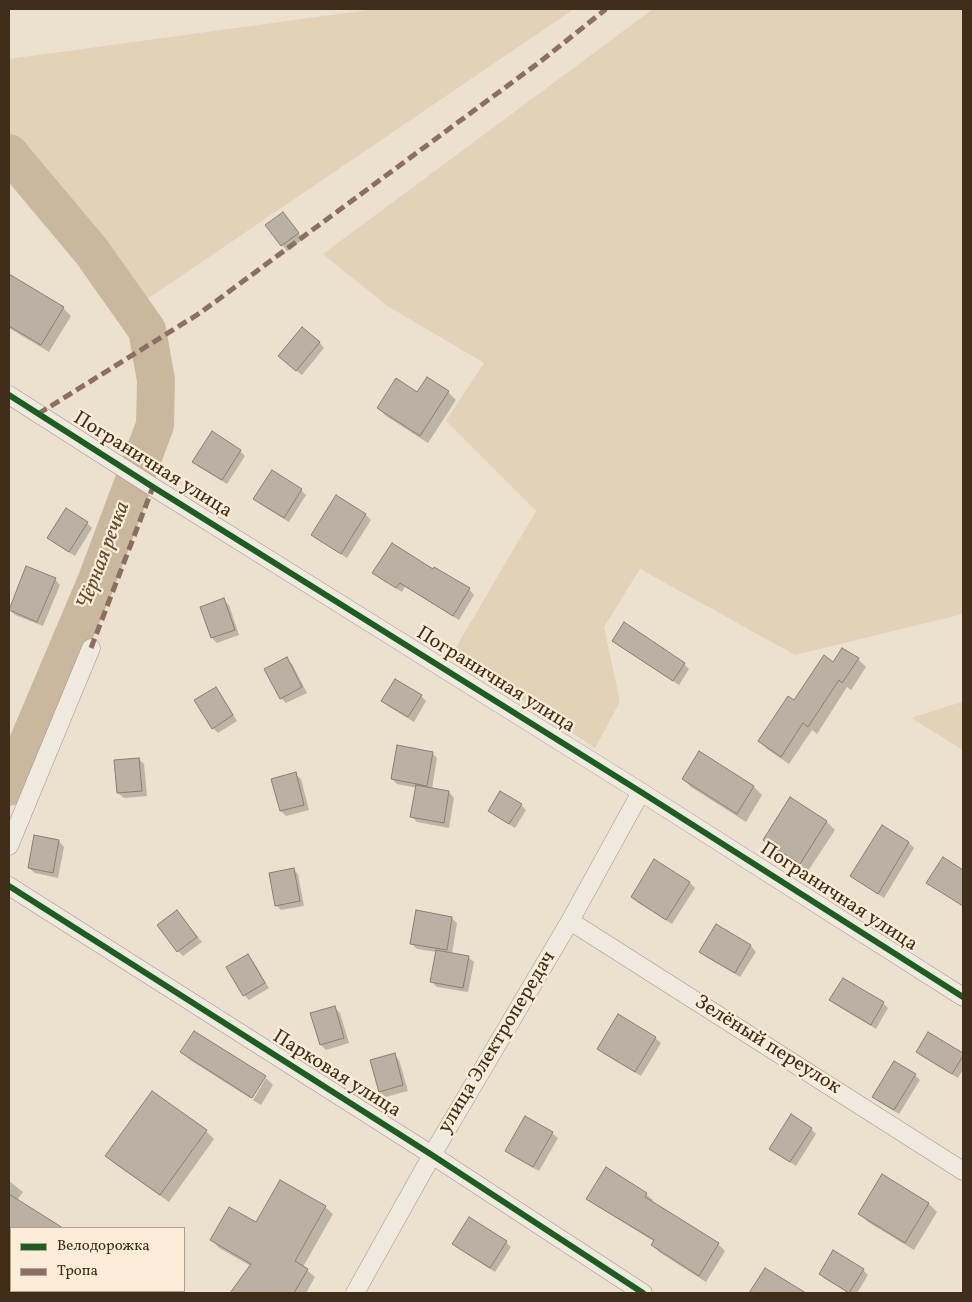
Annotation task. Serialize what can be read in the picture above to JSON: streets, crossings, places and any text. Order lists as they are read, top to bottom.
{
  "streets": {
    "street": [
      "Пограничная улица",
      "улица Электропередач",
      "Зелёный переулок",
      "Парковая улица"
    ]
  },
  "crossings": [
    ["Пограничная улица", "улица Электропередач"],
    ["улица Электропередач", "Зелёный переулок"],
    ["улица Электропередач", "Парковая улица"]
  ],
  "water": ["Чёрная речка"],
  "legend": ["Велодорожка", "Тропа"]
}
